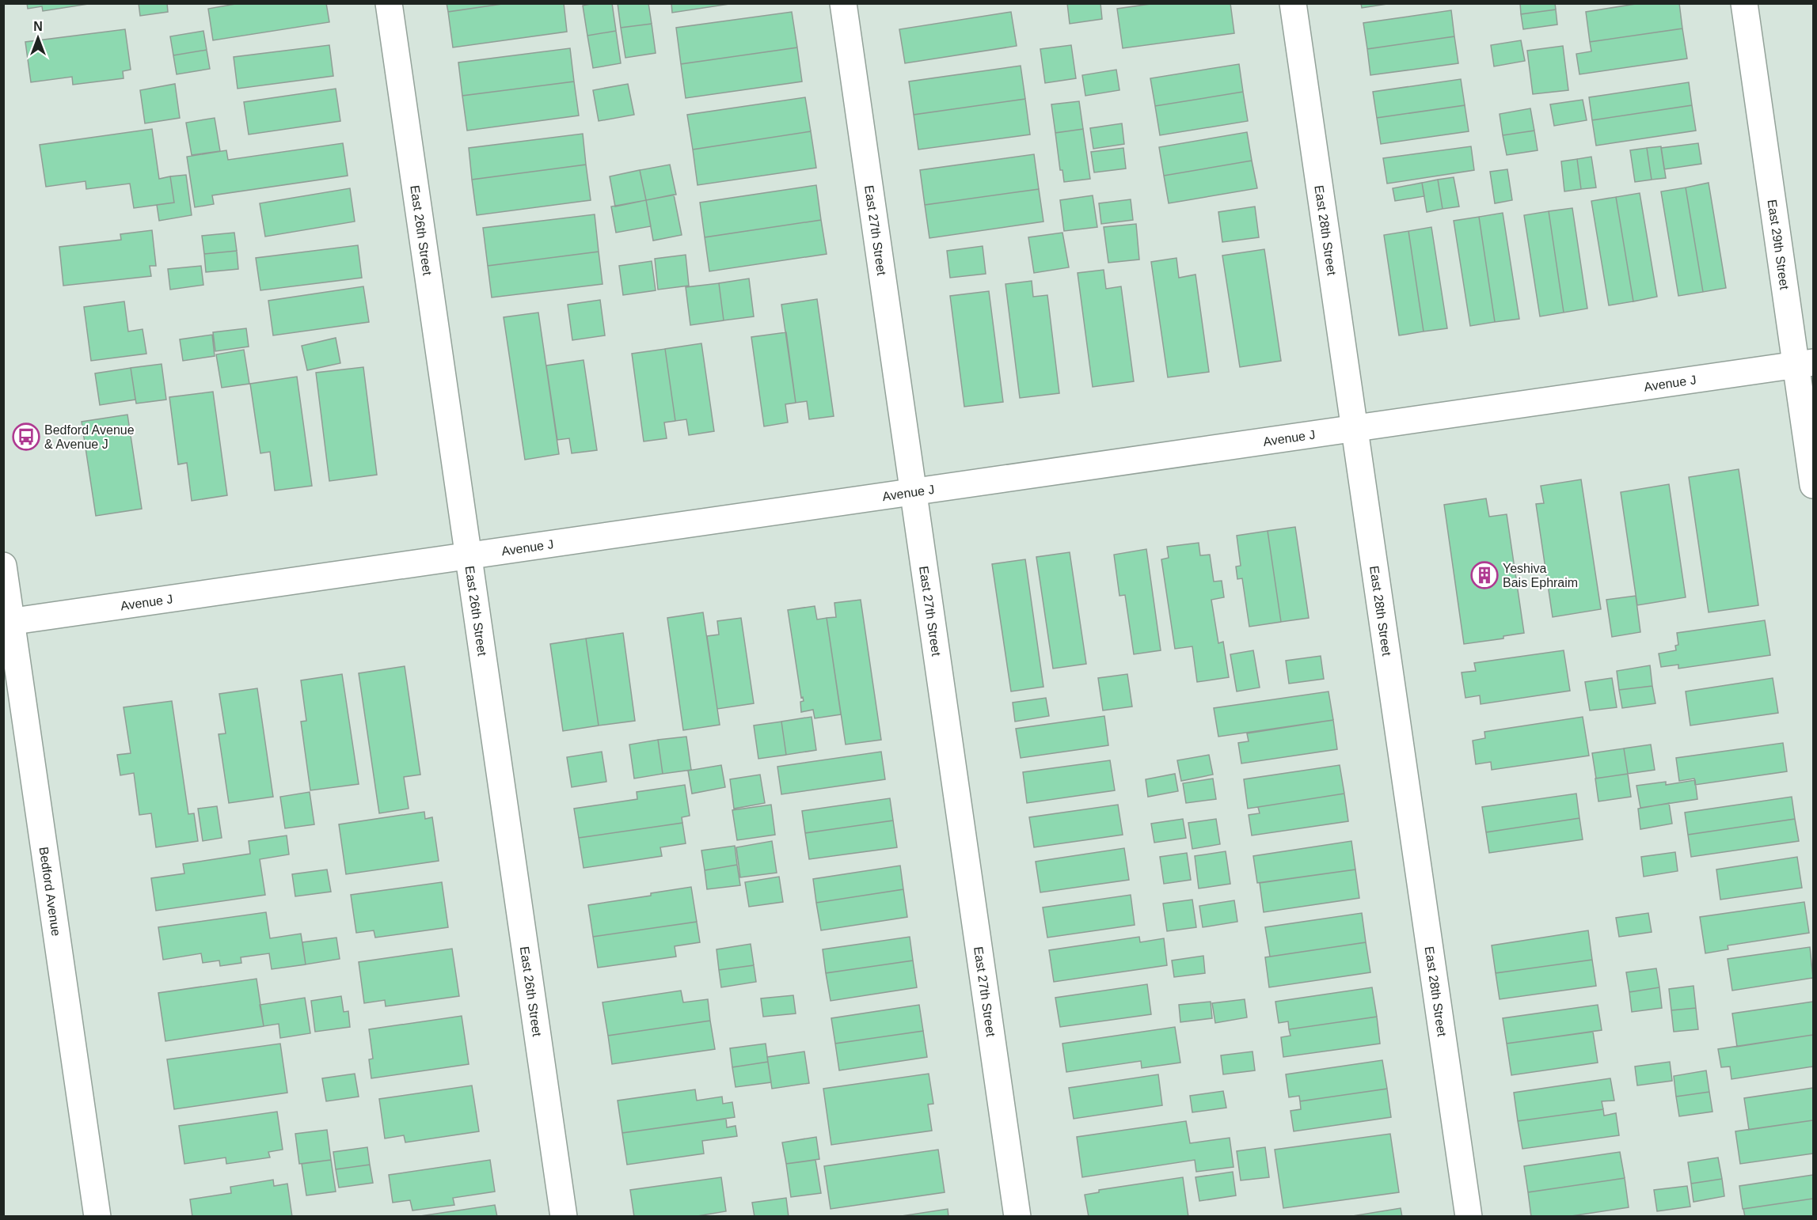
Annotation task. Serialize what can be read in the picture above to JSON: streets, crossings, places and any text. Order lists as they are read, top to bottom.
{
  "streets": {
    "street": [
      "East 26th Street",
      "East 27th Street",
      "East 28th Street",
      "East 29th Street",
      "Avenue J",
      "Bedford Avenue"
    ]
  },
  "crossings": [
    ["East 26th Street", "Avenue J"],
    ["East 27th Street", "Avenue J"],
    ["East 28th Street", "Avenue J"],
    ["East 29th Street", "Avenue J"],
    ["Avenue J", "Bedford Avenue"]
  ],
  "places": {
    "bus stop": ["Bedford Avenue & Avenue J"],
    "building": ["Yeshiva Bais Ephraim"]
  },
  "north": "top"
}
